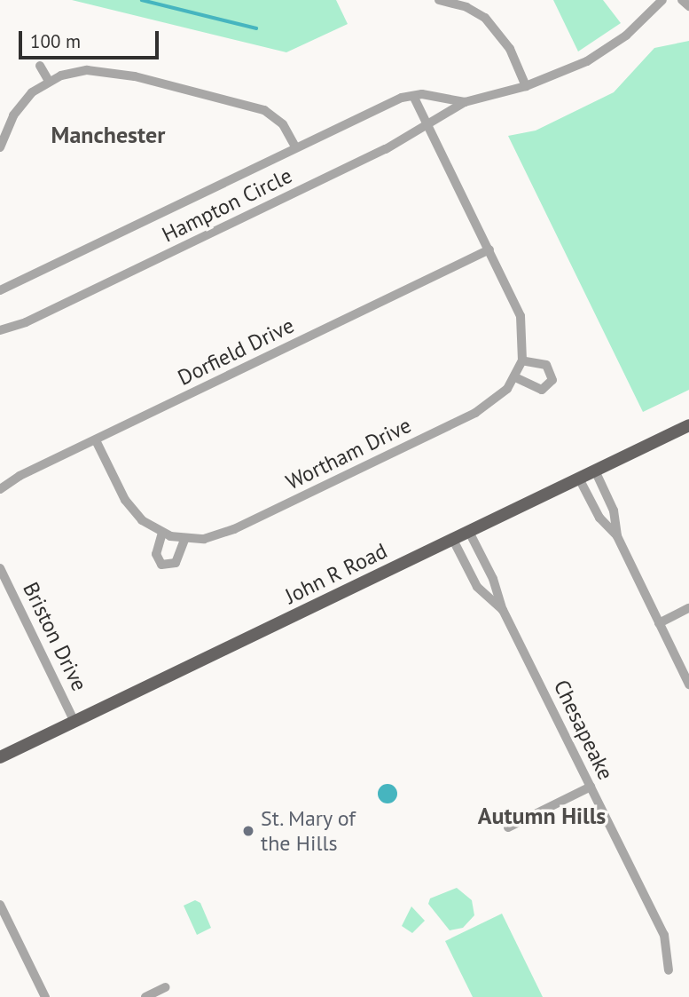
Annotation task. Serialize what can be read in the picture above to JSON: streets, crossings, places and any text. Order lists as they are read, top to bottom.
{
  "streets": {
    "main road": ["John R Road"],
    "street": [
      "Hampton Circle",
      "Dorfield Drive",
      "Wortham Drive",
      "Briston Drive",
      "Chesapeake"
    ]
  },
  "crossings": [
    ["Hampton Circle", "Wortham Drive"],
    ["Dorfield Drive", "Wortham Drive"],
    ["John R Road", "Briston Drive"],
    ["John R Road", "Chesapeake"]
  ],
  "districts": ["Manchester", "Autumn Hills"],
  "places": ["St. Mary of the Hills"],
  "scale_bar": "100 m"
}
